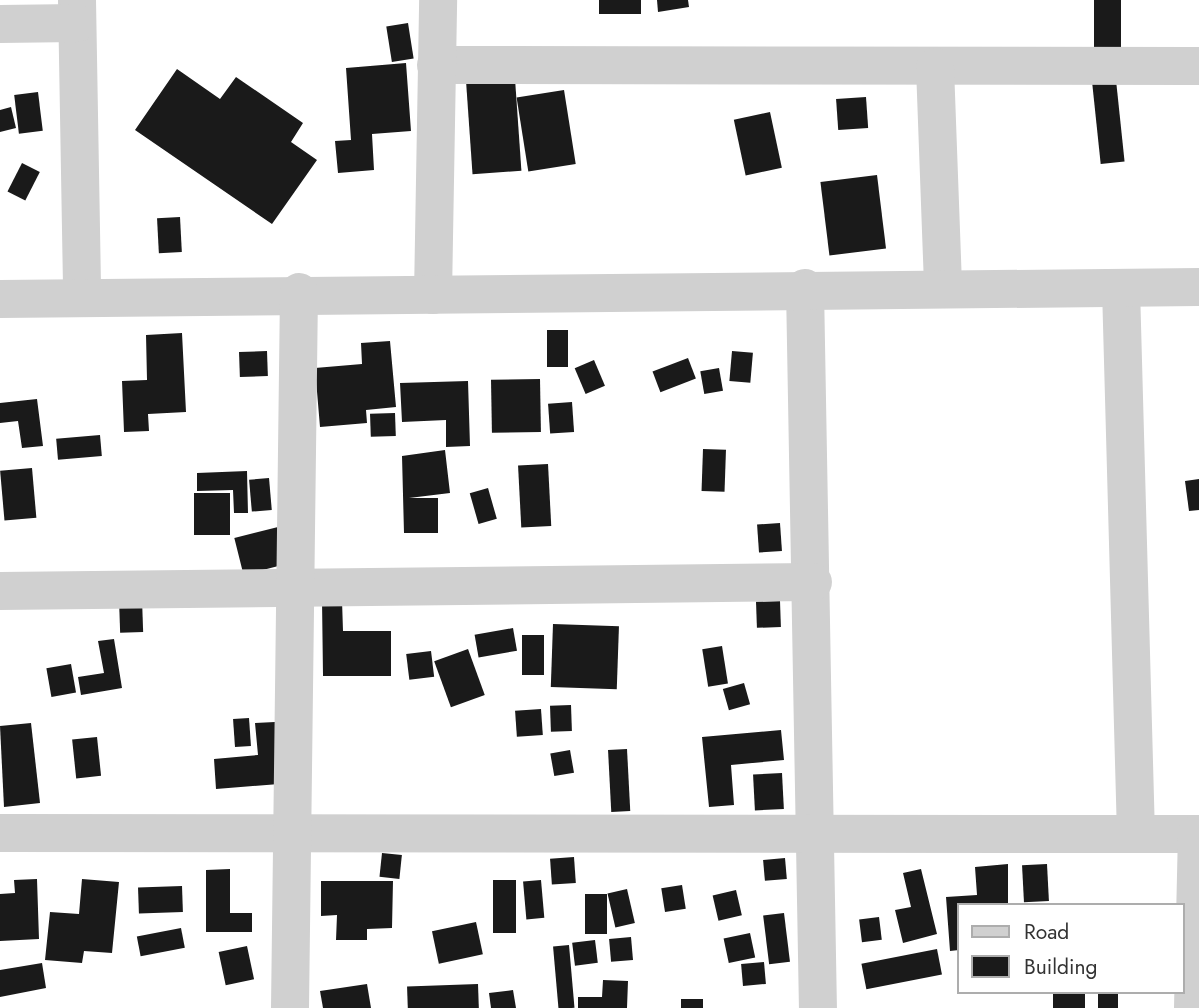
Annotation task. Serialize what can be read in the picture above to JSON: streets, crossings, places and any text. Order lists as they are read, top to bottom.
{
  "legend": ["Road", "Building"]
}
